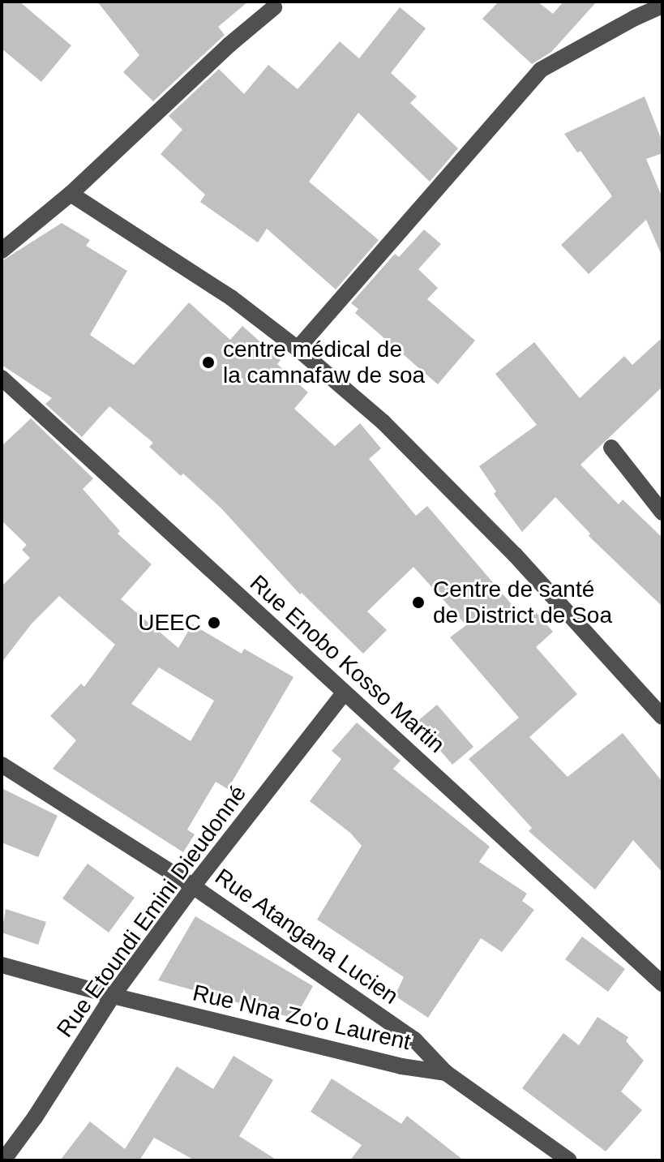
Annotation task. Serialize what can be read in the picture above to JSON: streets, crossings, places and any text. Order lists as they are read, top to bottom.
{
  "streets": {
    "street": [
      "Rue Enobo Kosso Martin",
      "Rue Etoundi Emini Dieudonné",
      "Rue Atangana Lucien",
      "Rue Nna Zo'o Laurent"
    ]
  },
  "crossings": [
    ["Rue Enobo Kosso Martin", "Rue Etoundi Emini Dieudonné"],
    ["Rue Etoundi Emini Dieudonné", "Rue Atangana Lucien"],
    ["Rue Etoundi Emini Dieudonné", "Rue Nna Zo'o Laurent"],
    ["Rue Atangana Lucien", "Rue Nna Zo'o Laurent"]
  ],
  "places": ["centre médical de la camnafaw de soa", "Centre de santé de District de Soa", "UEEC"]
}
